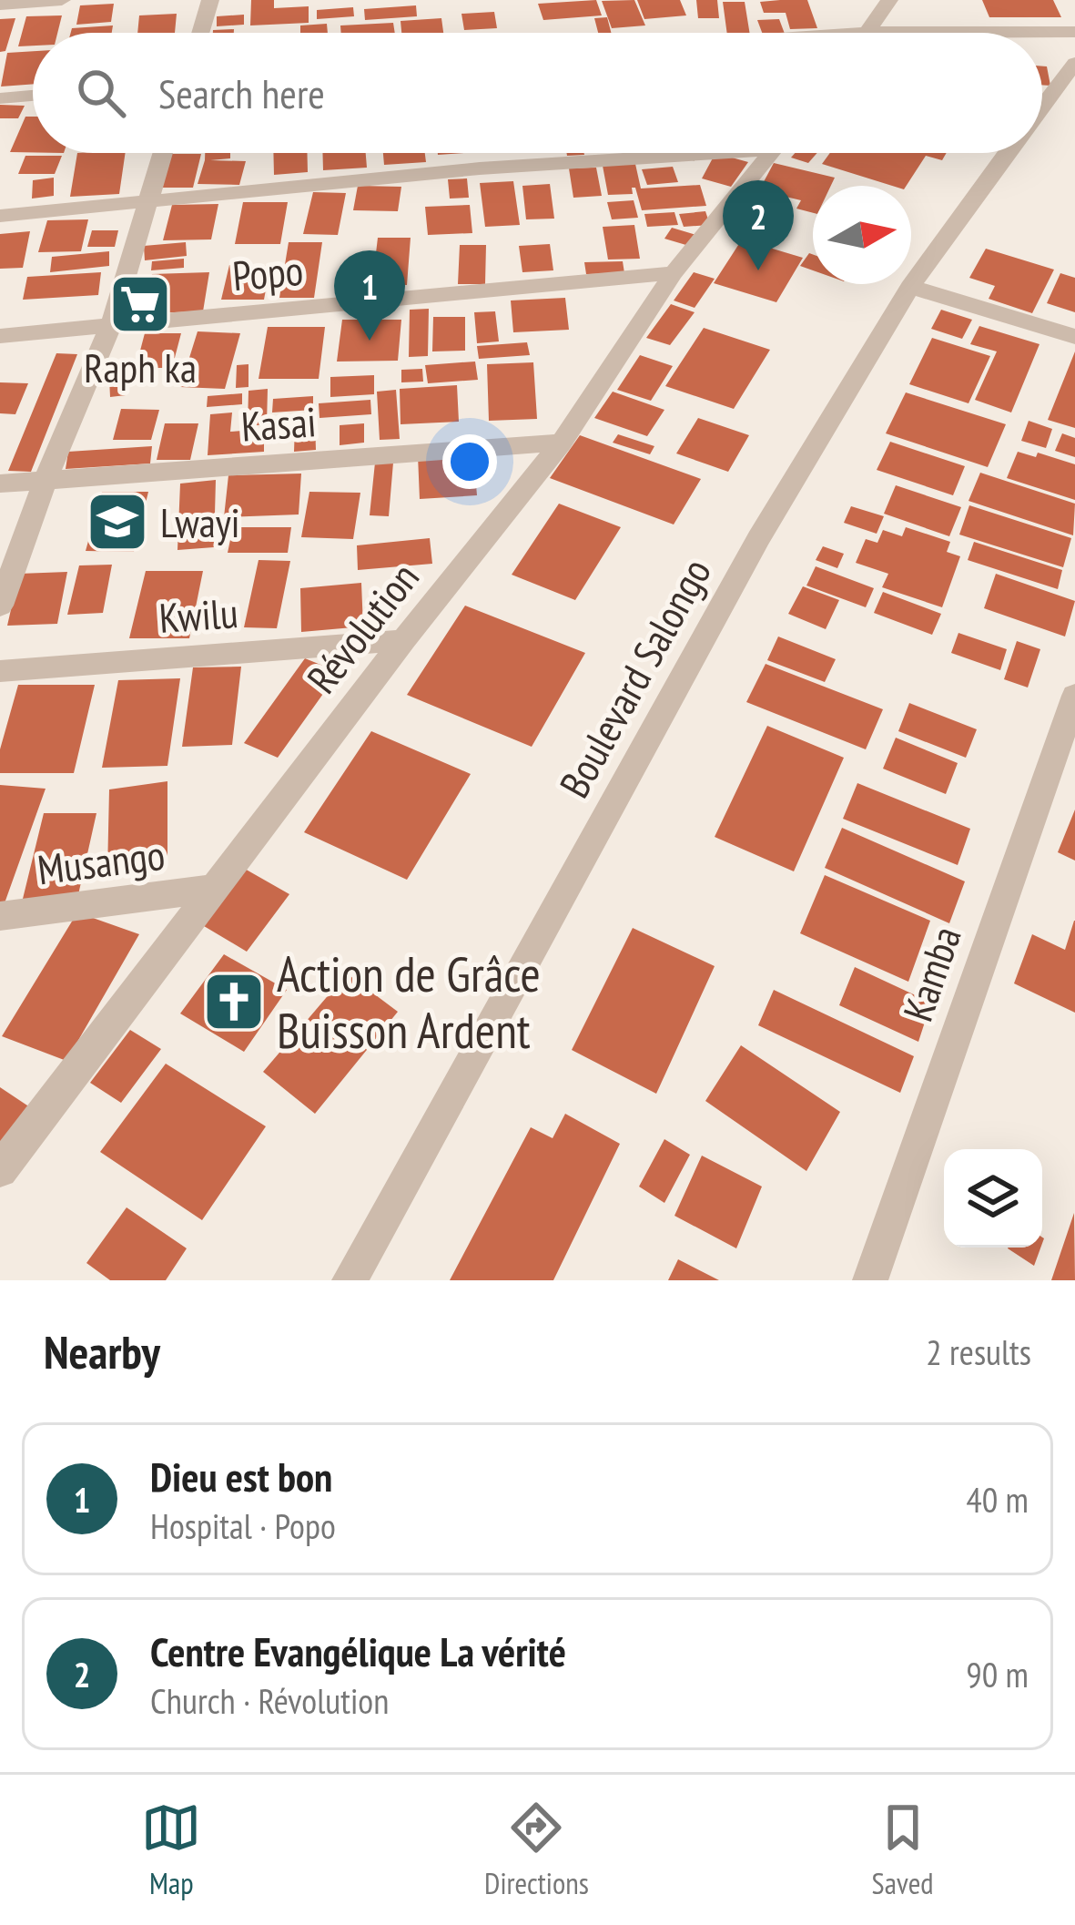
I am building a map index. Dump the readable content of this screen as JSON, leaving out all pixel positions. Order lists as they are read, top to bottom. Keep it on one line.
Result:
{"streets":{"street":["Popo","Kasai","Kwilu","Révolution","Boulevard Salongo","Musango","Kamba"]},"crossings":[["Popo","Révolution"],["Kasai","Révolution"],["Kwilu","Révolution"],["Révolution","Musango"]],"places":{"supermarket":["Raph ka"],"school or university":["Lwayi"],"church":["Action de Grâce Buisson Ardent"]},"north":"right","page":{"search":"Search here","pins":["2","1"],"heading":["Nearby","2 results"],"list":[{"mark":"1","name":"Dieu est bon","note":"Hospital · Popo","value":"40 m"},{"mark":"2","name":"Centre Evangélique La vérité","note":"Church · Révolution","value":"90 m"}],"nav":["Map","Directions","Saved"]}}
